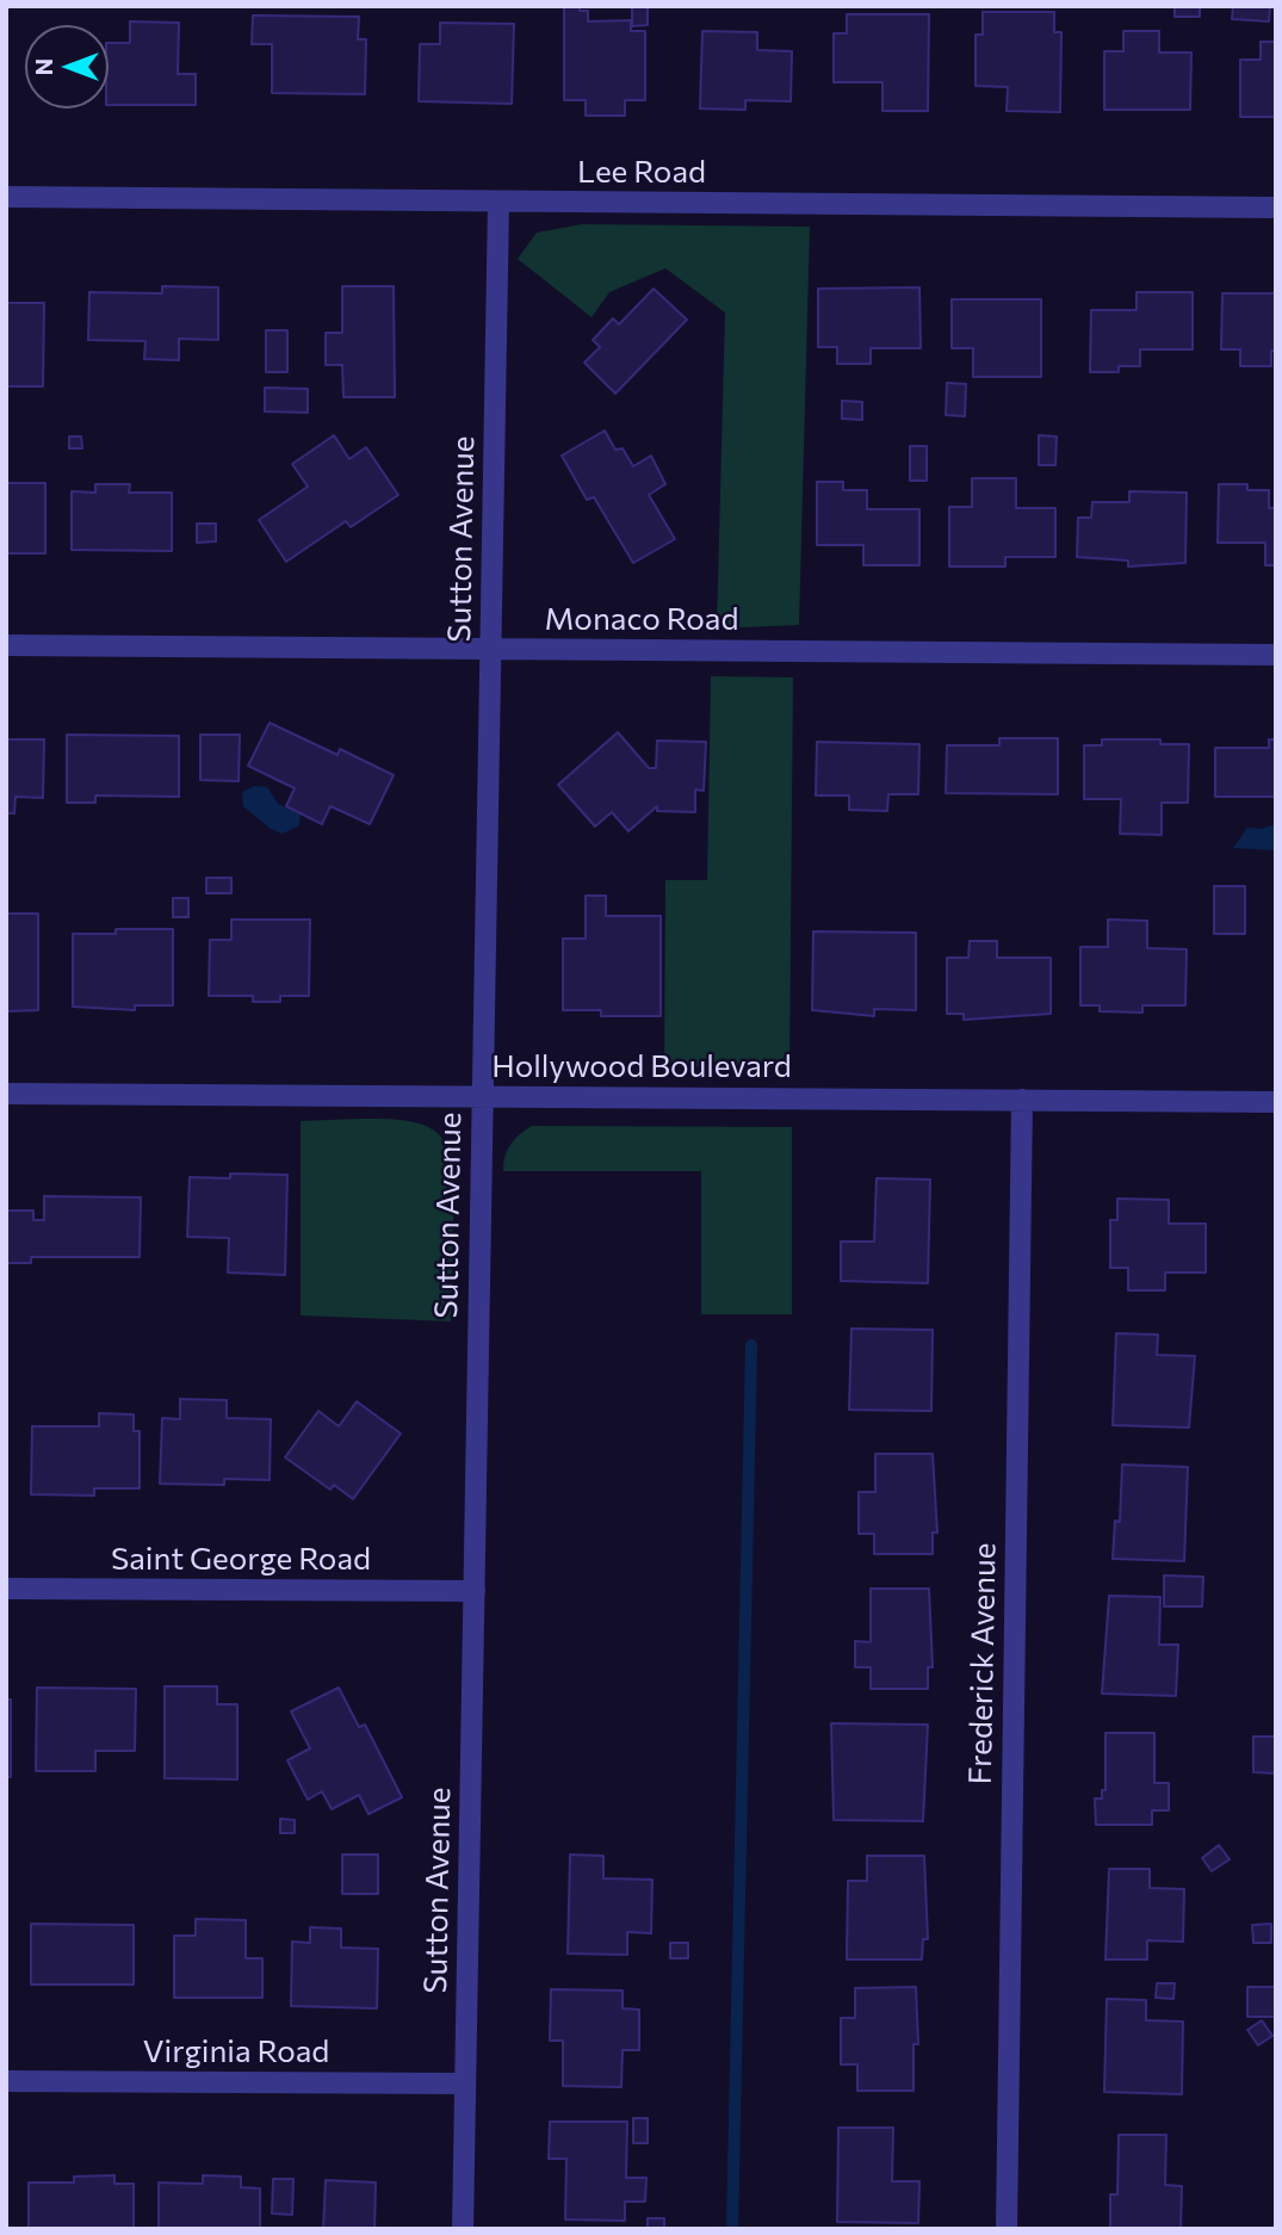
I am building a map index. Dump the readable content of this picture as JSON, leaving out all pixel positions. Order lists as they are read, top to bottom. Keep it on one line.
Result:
{"streets":{"street":["Lee Road","Sutton Avenue","Monaco Road","Hollywood Boulevard","Saint George Road","Frederick Avenue","Virginia Road"]},"crossings":[["Lee Road","Sutton Avenue"],["Sutton Avenue","Monaco Road"],["Sutton Avenue","Hollywood Boulevard"],["Sutton Avenue","Saint George Road"],["Sutton Avenue","Virginia Road"],["Hollywood Boulevard","Frederick Avenue"]],"north":"left"}
